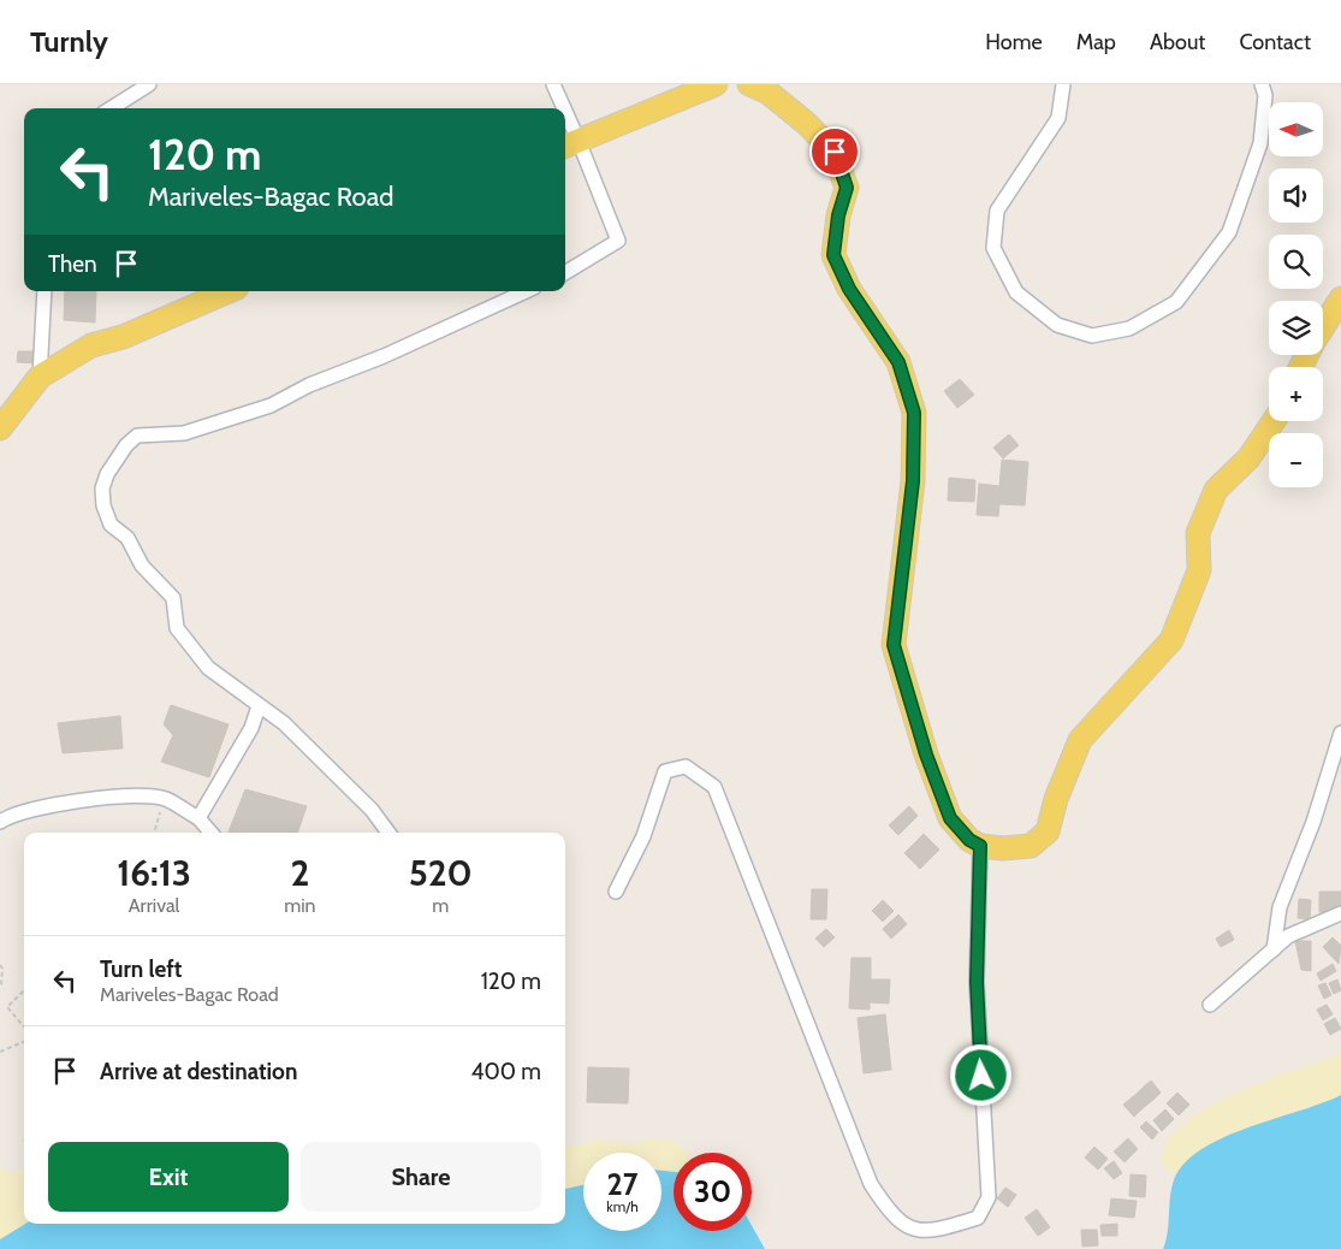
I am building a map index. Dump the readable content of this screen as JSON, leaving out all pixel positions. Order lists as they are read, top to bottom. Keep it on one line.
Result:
{"north":"left","page":{"header":"Turnly","nav":["Home","Map","About","Contact"],"map_buttons":["+","−"],"turn":["120 m","Mariveles-Bagac Road"],"then":"Then","eta":["16:13","Arrival","2","min","520","m"],"list":[{"name":"Turn left","note":"Mariveles-Bagac Road","value":"120 m"},{"name":"Arrive at destination","value":"400 m"}],"buttons":["Exit","Share"],"speed":"27 km/h","limit":"30"}}
